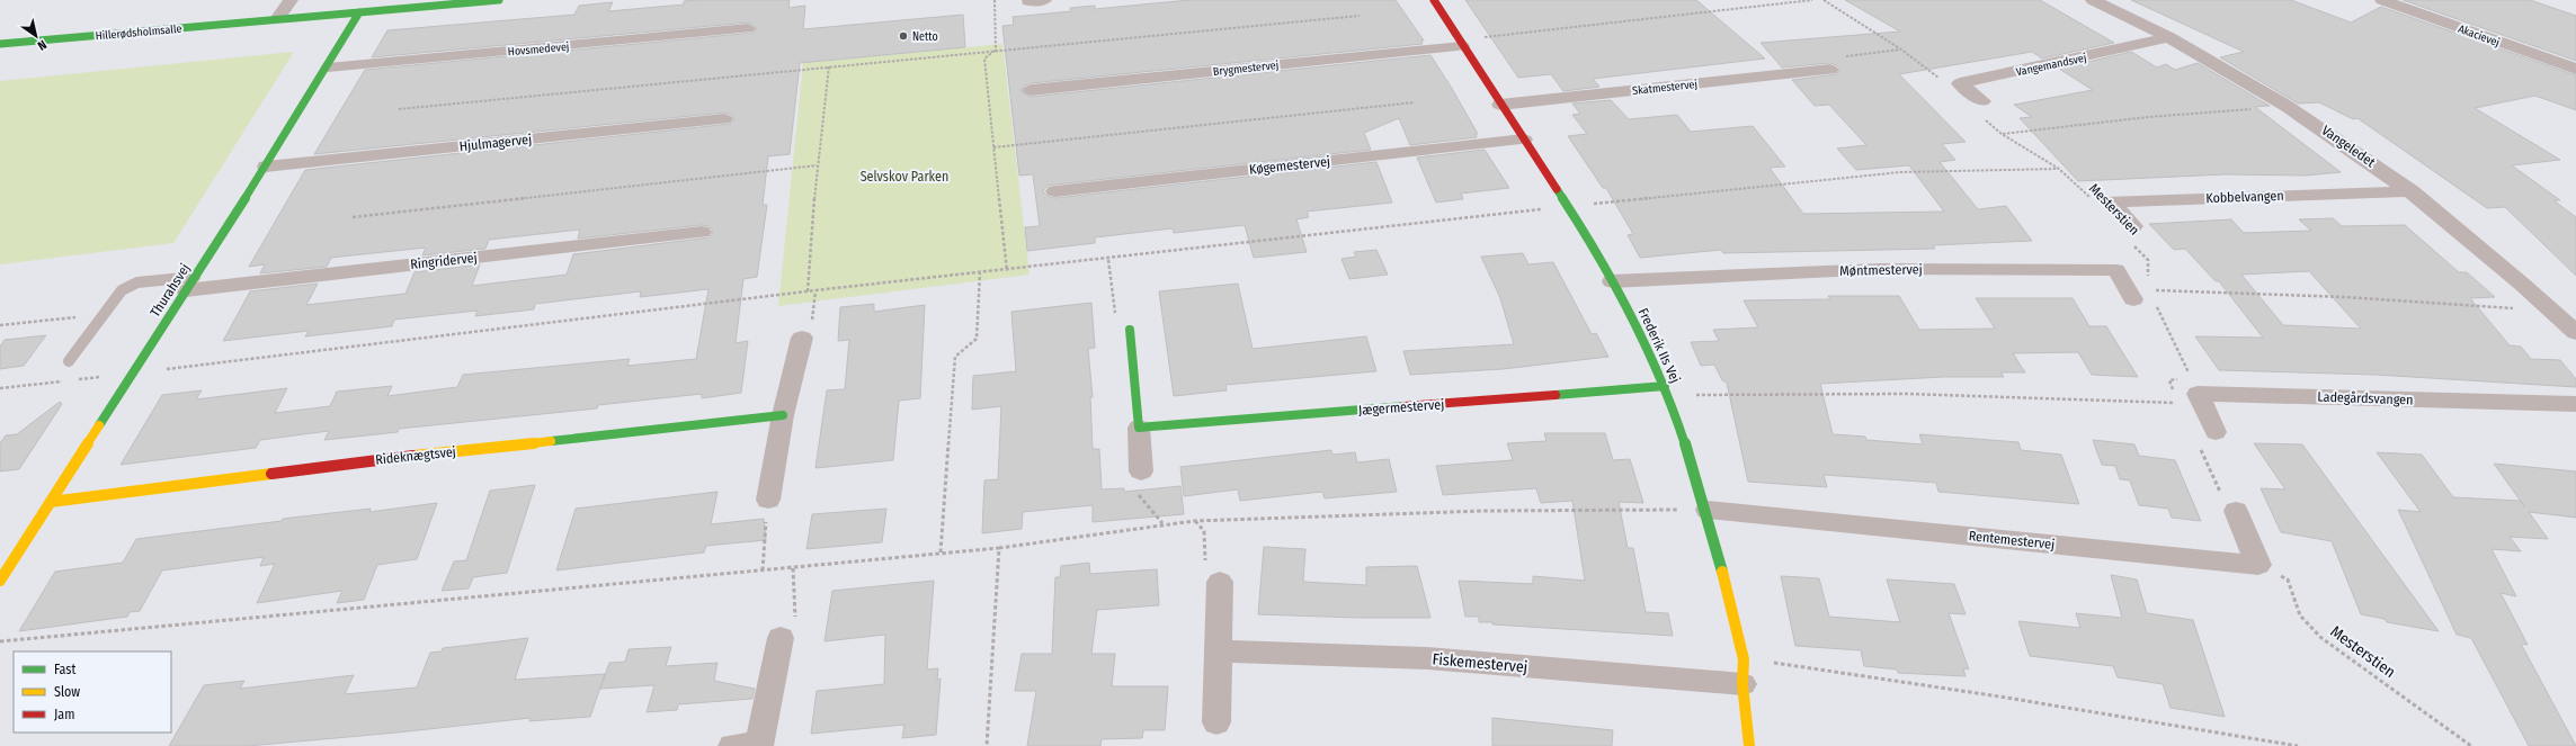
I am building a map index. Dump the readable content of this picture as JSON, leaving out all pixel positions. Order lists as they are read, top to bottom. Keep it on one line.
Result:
{"streets":{"street":["Hillerødsholmsalle","Akacievej","Hovsmedevej","Vangemandsvej","Brygmestervej","Skatmestervej","Hjulmagervej","Vangeledet","Køgemestervej","Kobbelvangen","Ringridervej","Møntmestervej","Thurahsvej","Frederik IIs Vej","Ladegårdsvangen","Jægermestervej","Rideknægtsvej","Rentemestervej","Fiskemestervej"],"path":["Mesterstien"]},"crossings":[["Hillerødsholmsalle","Thurahsvej"],["Hovsmedevej","Thurahsvej"],["Vangemandsvej","Vangeledet"],["Vangemandsvej","Mesterstien"],["Brygmestervej","Frederik IIs Vej"],["Skatmestervej","Frederik IIs Vej"],["Hjulmagervej","Thurahsvej"],["Vangeledet","Kobbelvangen"],["Køgemestervej","Frederik IIs Vej"],["Kobbelvangen","Mesterstien"],["Mesterstien","Rentemestervej"],["Ringridervej","Thurahsvej"],["Møntmestervej","Frederik IIs Vej"],["Thurahsvej","Rideknægtsvej"],["Frederik IIs Vej","Jægermestervej"],["Frederik IIs Vej","Rentemestervej"],["Frederik IIs Vej","Fiskemestervej"]],"parks":["Selvskov Parken"],"places":["Netto"],"legend":["Fast","Slow","Jam"],"north":"bottom right"}
